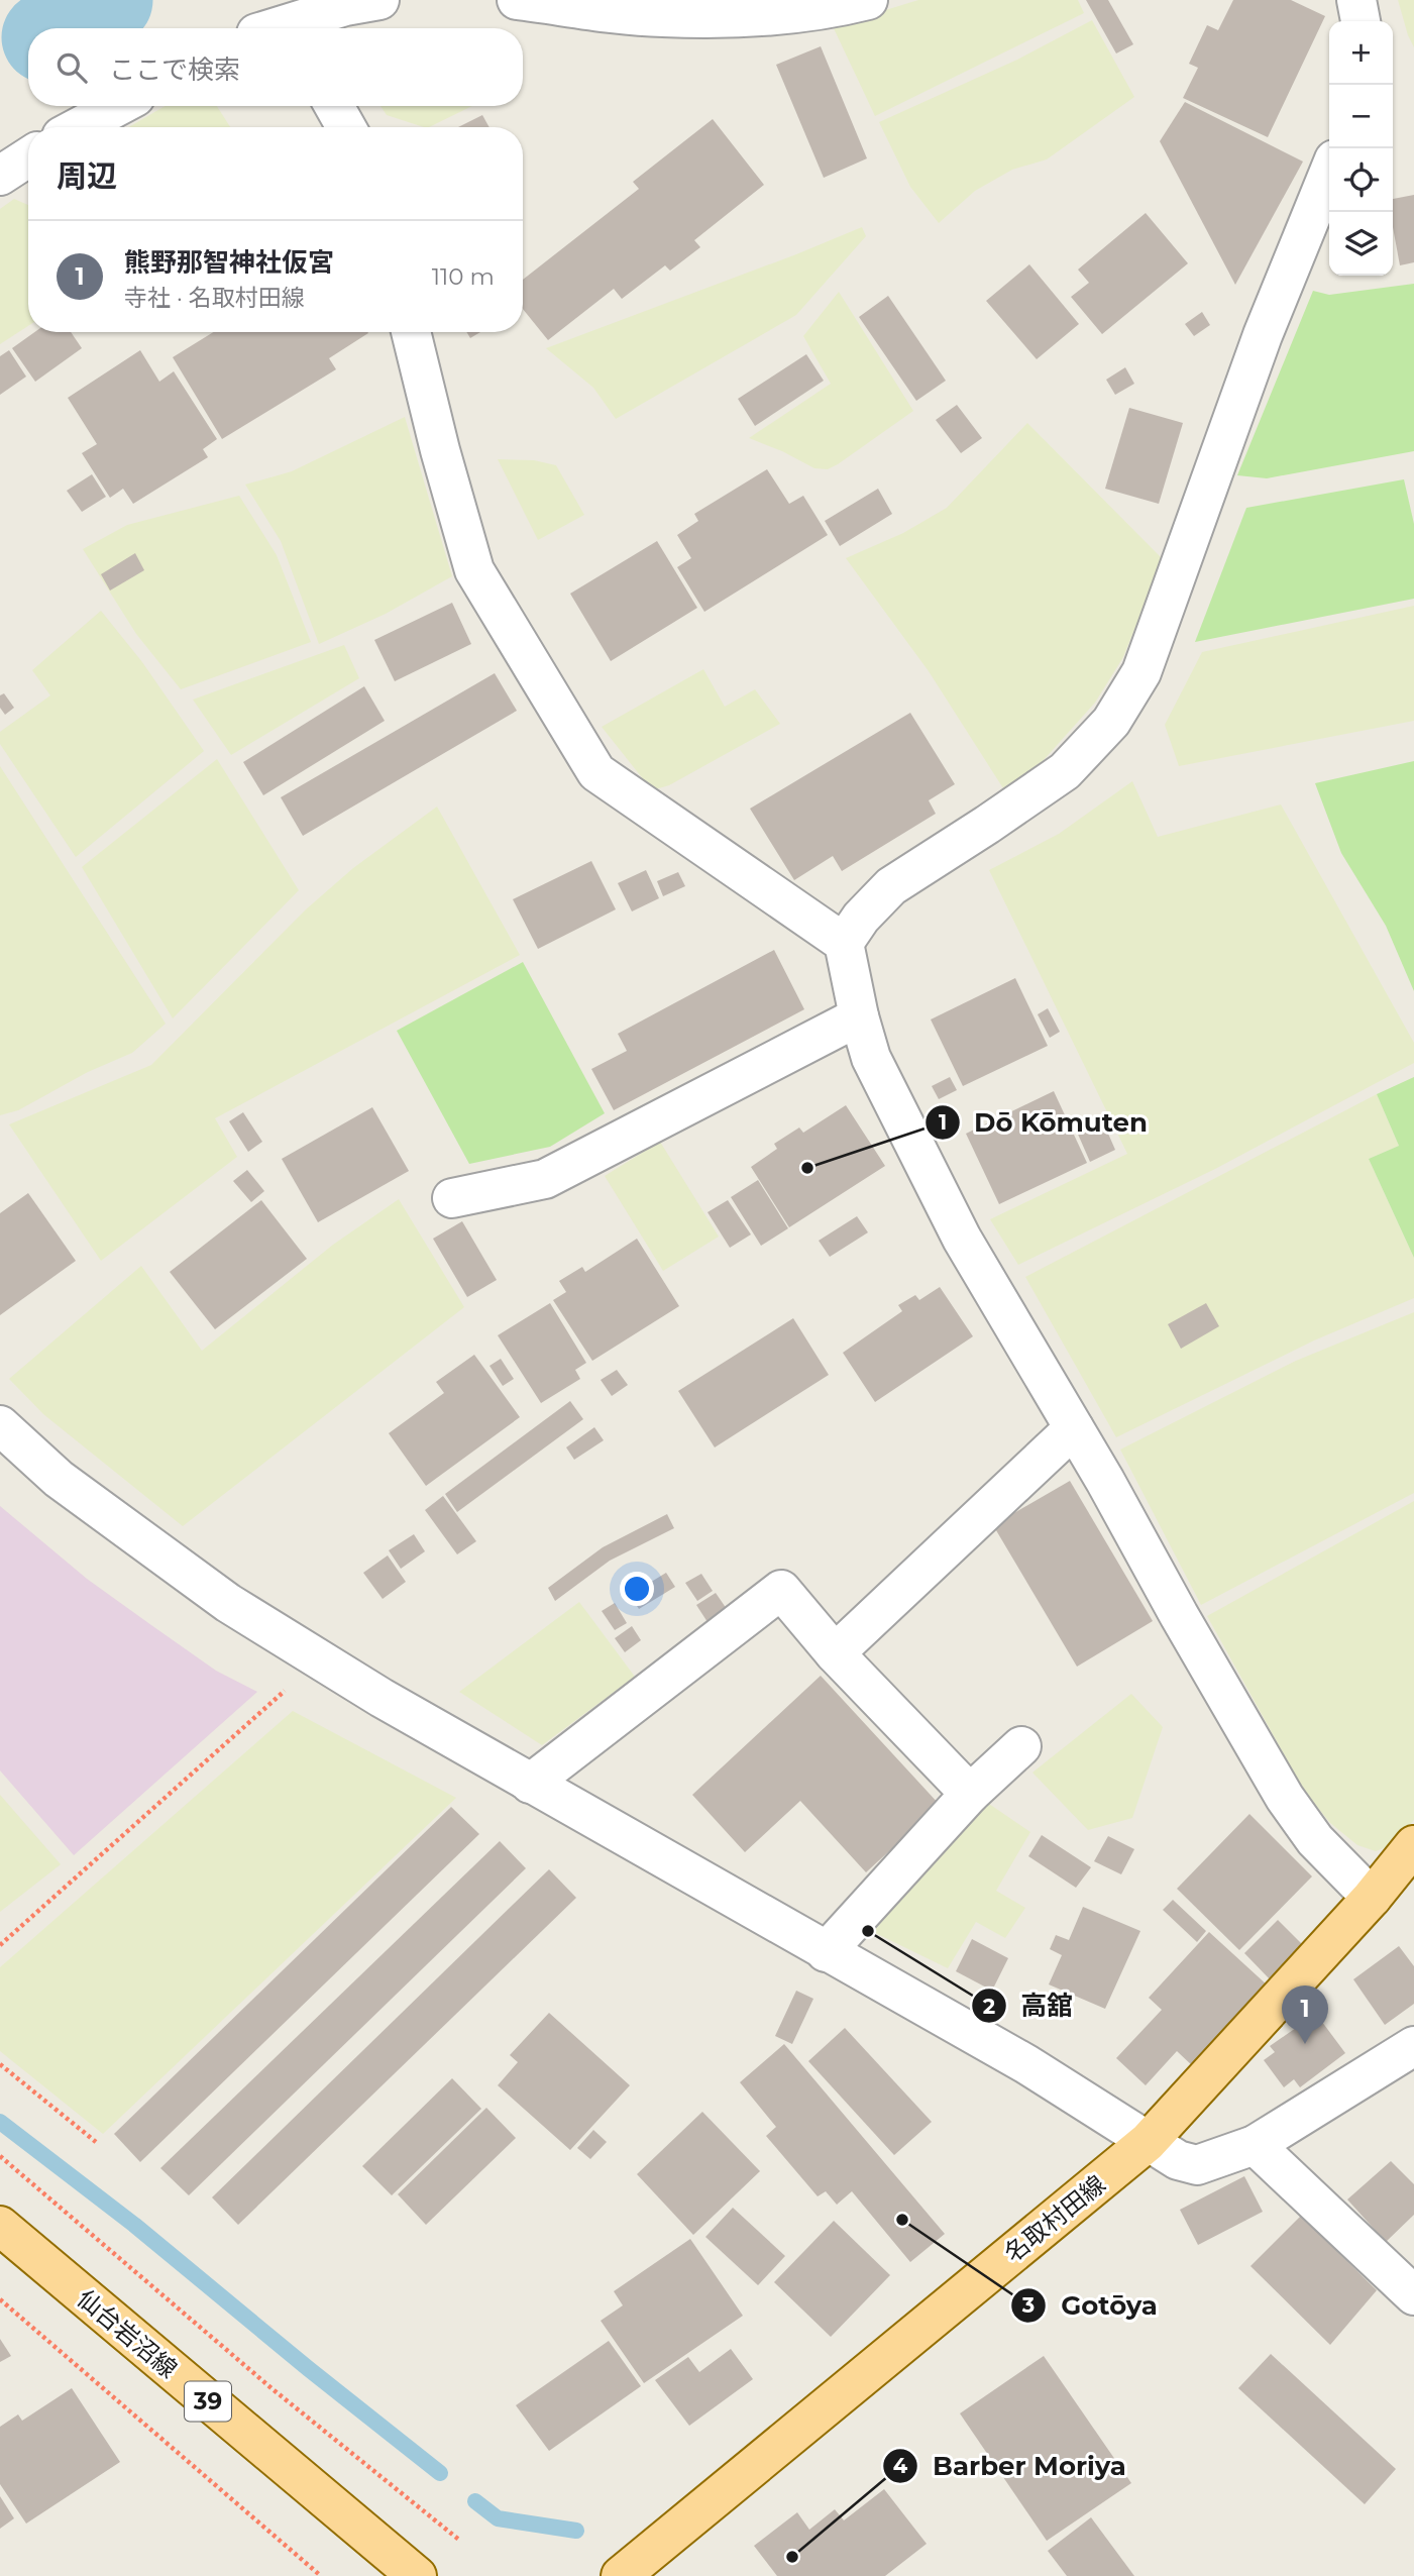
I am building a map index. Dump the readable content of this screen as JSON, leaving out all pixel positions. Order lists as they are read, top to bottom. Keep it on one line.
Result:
{"streets":{"main road":["名取村田線","仙台岩沼線","39"]},"places":["Dō Kōmuten","高舘","Gotōya","Barber Moriya"],"page":{"map_buttons":["+","−"],"search":"ここで検索","heading":"周辺","list":[{"mark":"1","name":"熊野那智神社仮宮","note":"寺社 · 名取村田線","value":"110 m"}],"pins":"1"}}
